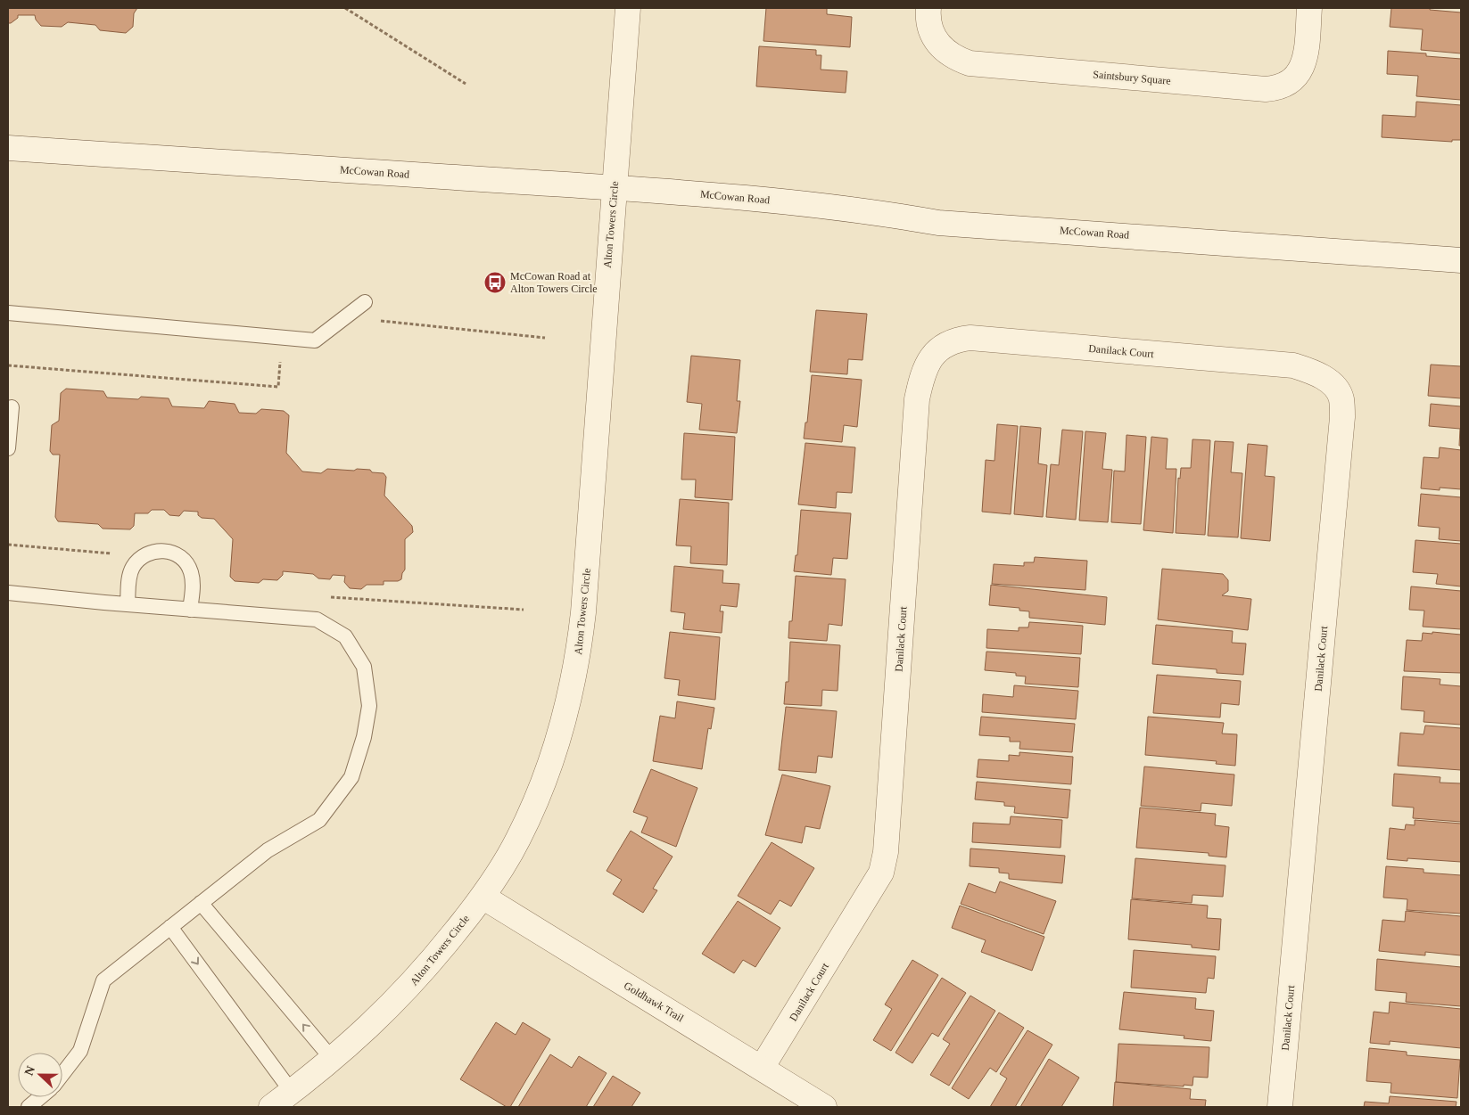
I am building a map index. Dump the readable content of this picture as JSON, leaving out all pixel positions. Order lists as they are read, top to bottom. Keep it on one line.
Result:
{"streets":{"street":["Saintsbury Square","McCowan Road","Alton Towers Circle","Danilack Court","Goldhawk Trail"]},"crossings":[["McCowan Road","Alton Towers Circle"],["Alton Towers Circle","Goldhawk Trail"],["Danilack Court","Goldhawk Trail"]],"places":{"bus stop":["McCowan Road at Alton Towers Circle"]},"north":"left"}
